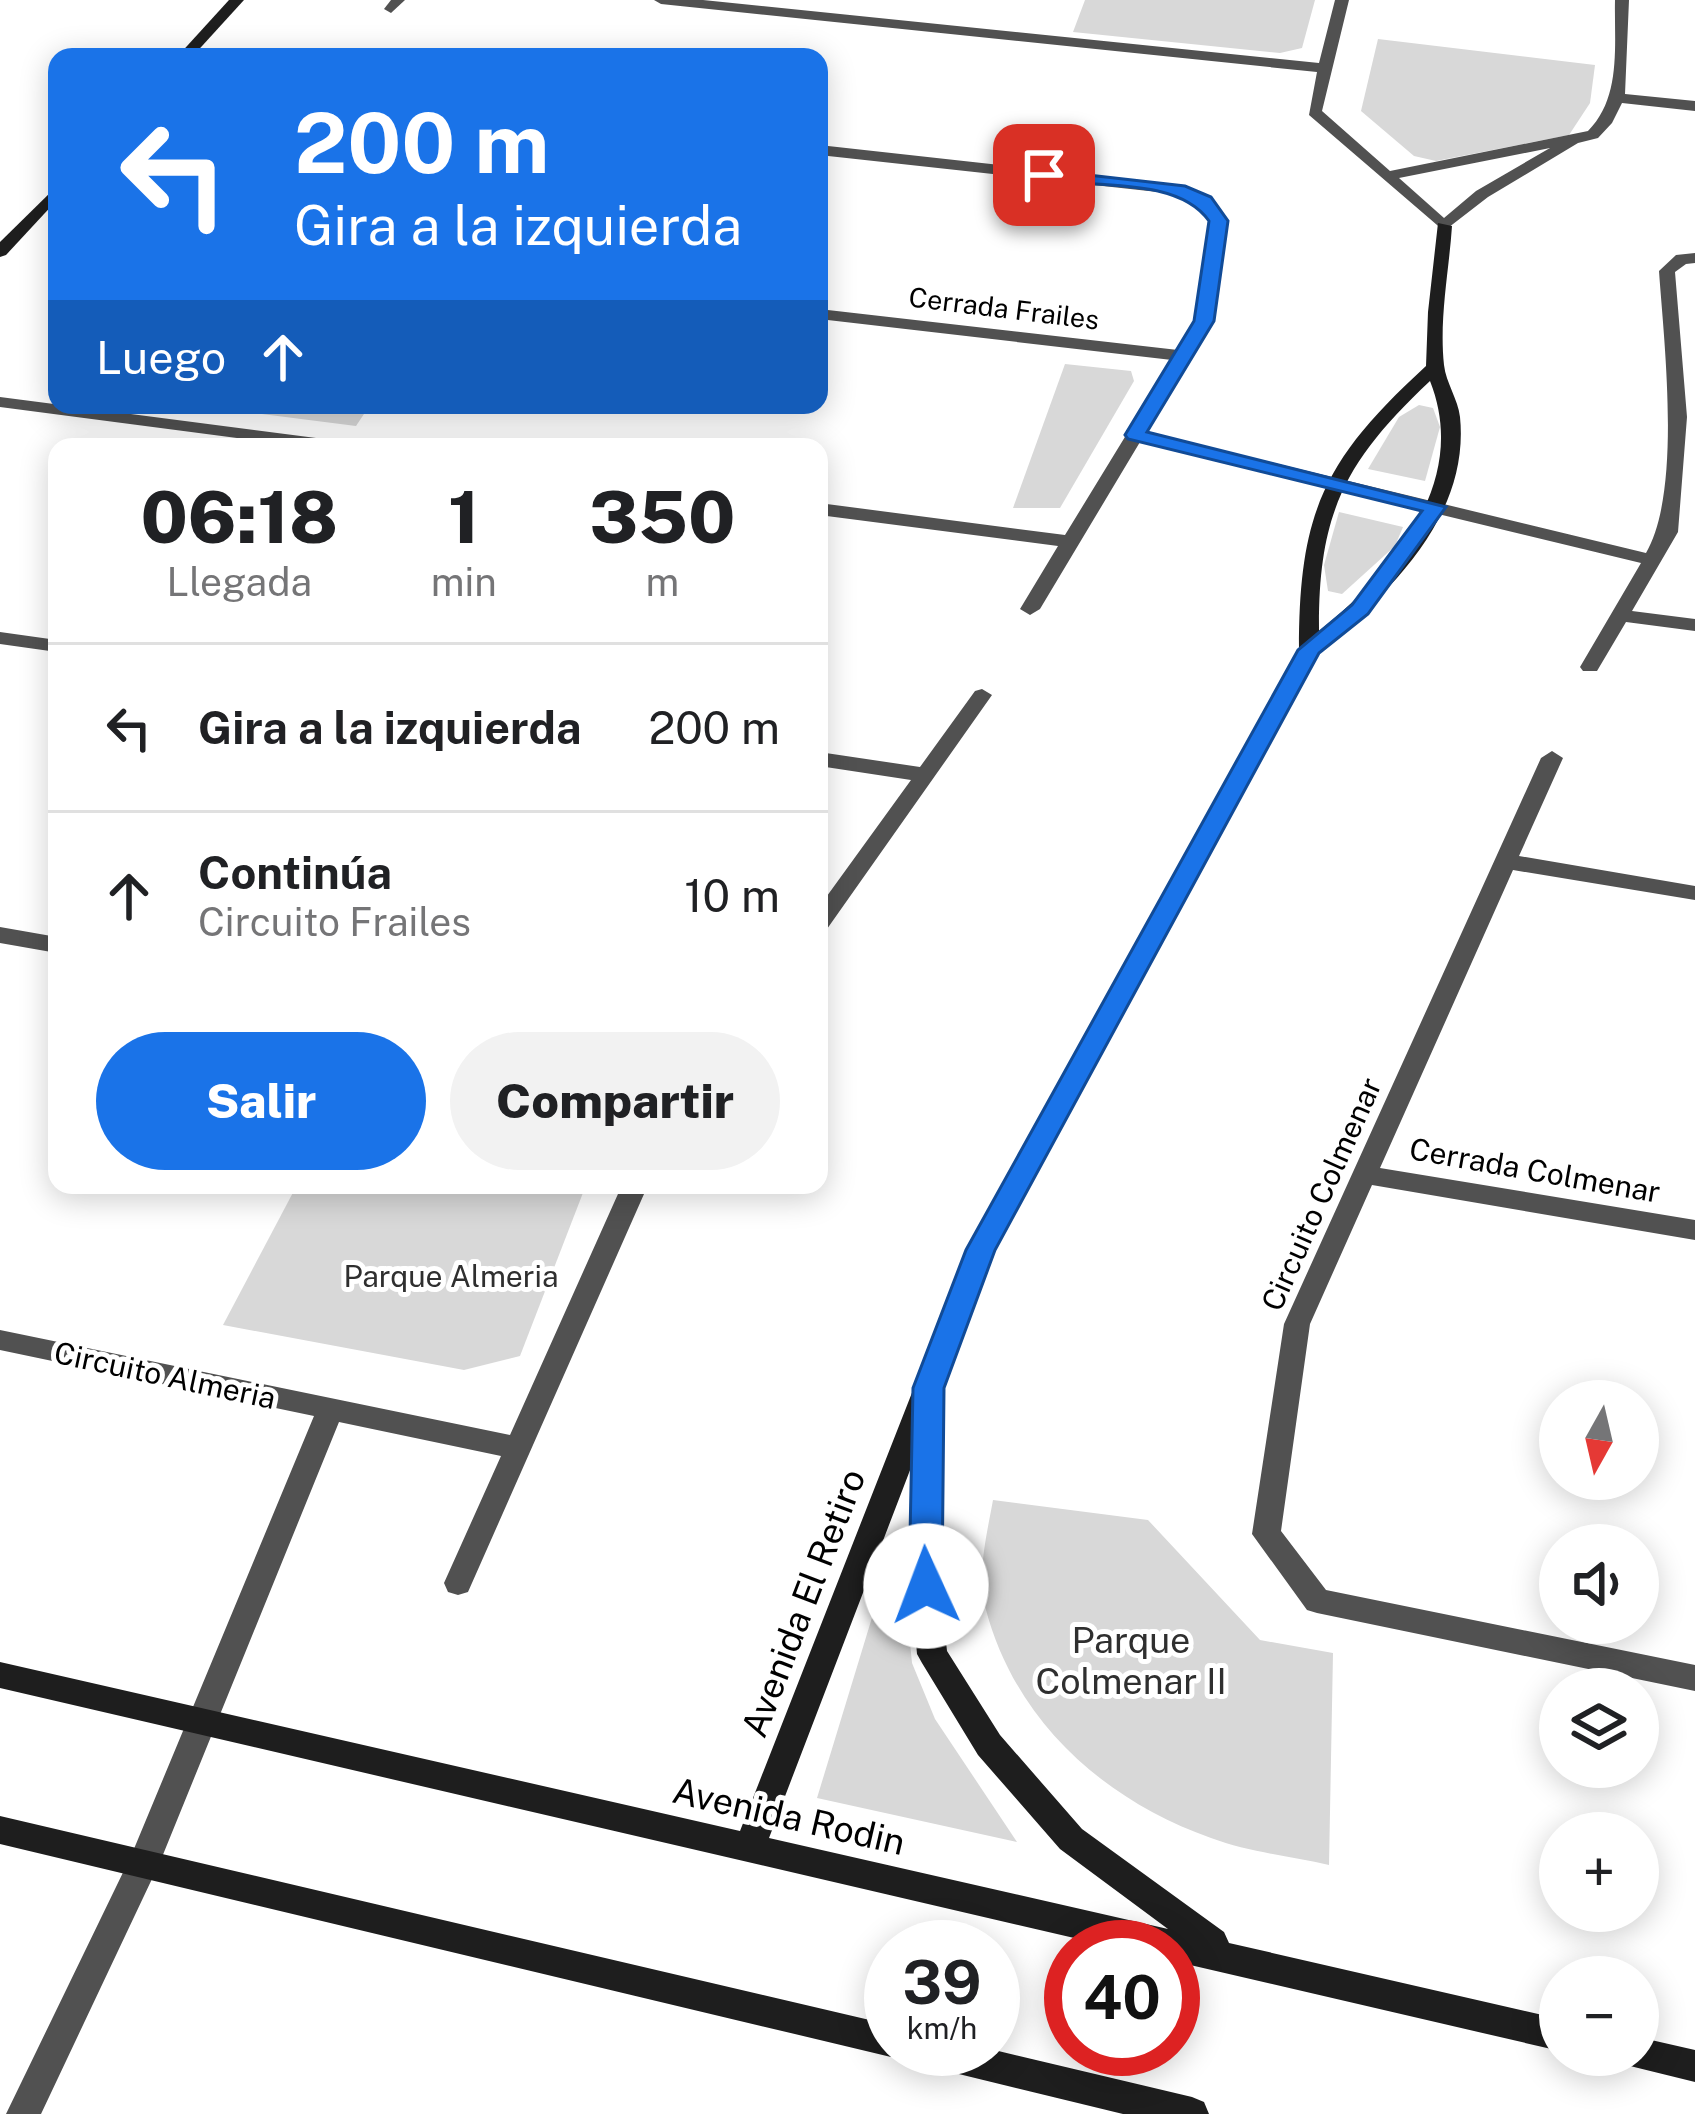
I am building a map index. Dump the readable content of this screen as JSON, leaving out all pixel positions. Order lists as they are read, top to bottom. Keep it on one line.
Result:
{"streets":{"street":["Cerrada Frailes","Cerrada Colmenar","Circuito Colmenar","Circuito Almeria","Avenida El Retiro","Avenida Rodin"]},"crossings":[["Cerrada Colmenar","Circuito Colmenar"],["Avenida El Retiro","Avenida Rodin"]],"parks":["Parque Almeria","Parque Colmenar II"],"north":"bottom","page":{"turn":["200 m","Gira a la izquierda"],"then":"Luego","eta":["06:18","Llegada","1","min","350","m"],"list":[{"name":"Gira a la izquierda","value":"200 m"},{"name":"Continúa","note":"Circuito Frailes","value":"10 m"}],"buttons":["Salir","Compartir"],"map_buttons":["+","−"],"speed":"39 km/h","limit":"40"}}
